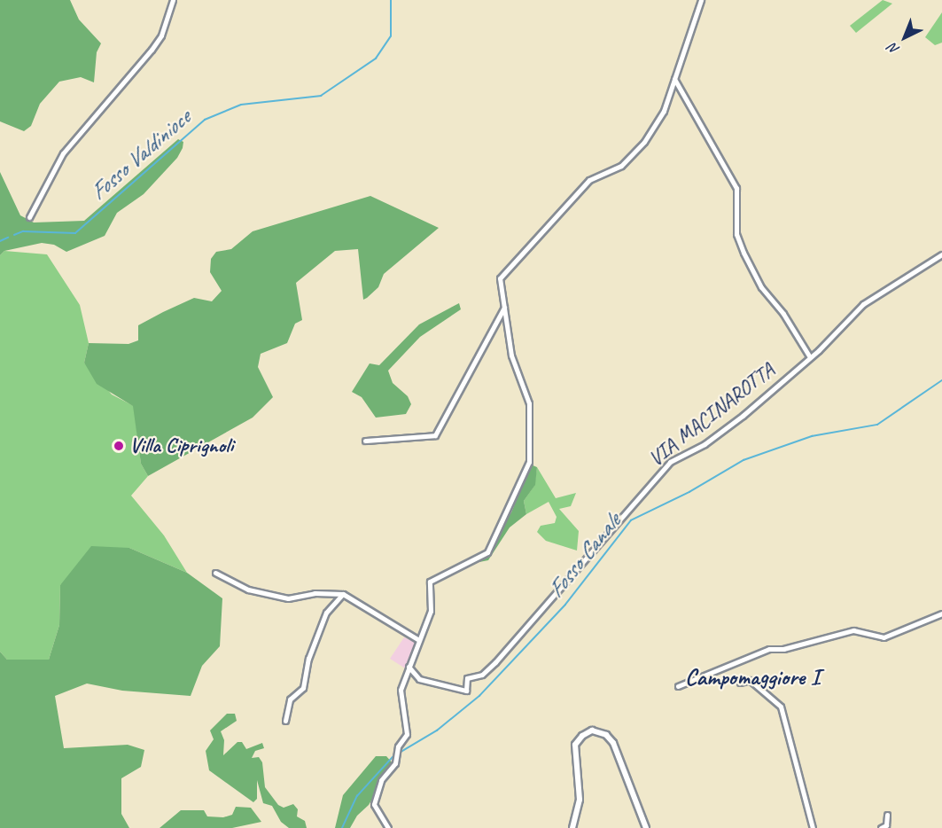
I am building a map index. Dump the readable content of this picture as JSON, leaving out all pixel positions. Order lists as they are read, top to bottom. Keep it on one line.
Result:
{"streets":{"street":["VIA MACINAROTTA"]},"districts":["Campomaggiore I"],"water":["Fosso Valdinioce","Fosso Canale"],"places":["Villa Ciprignoli"],"north":"bottom left"}
